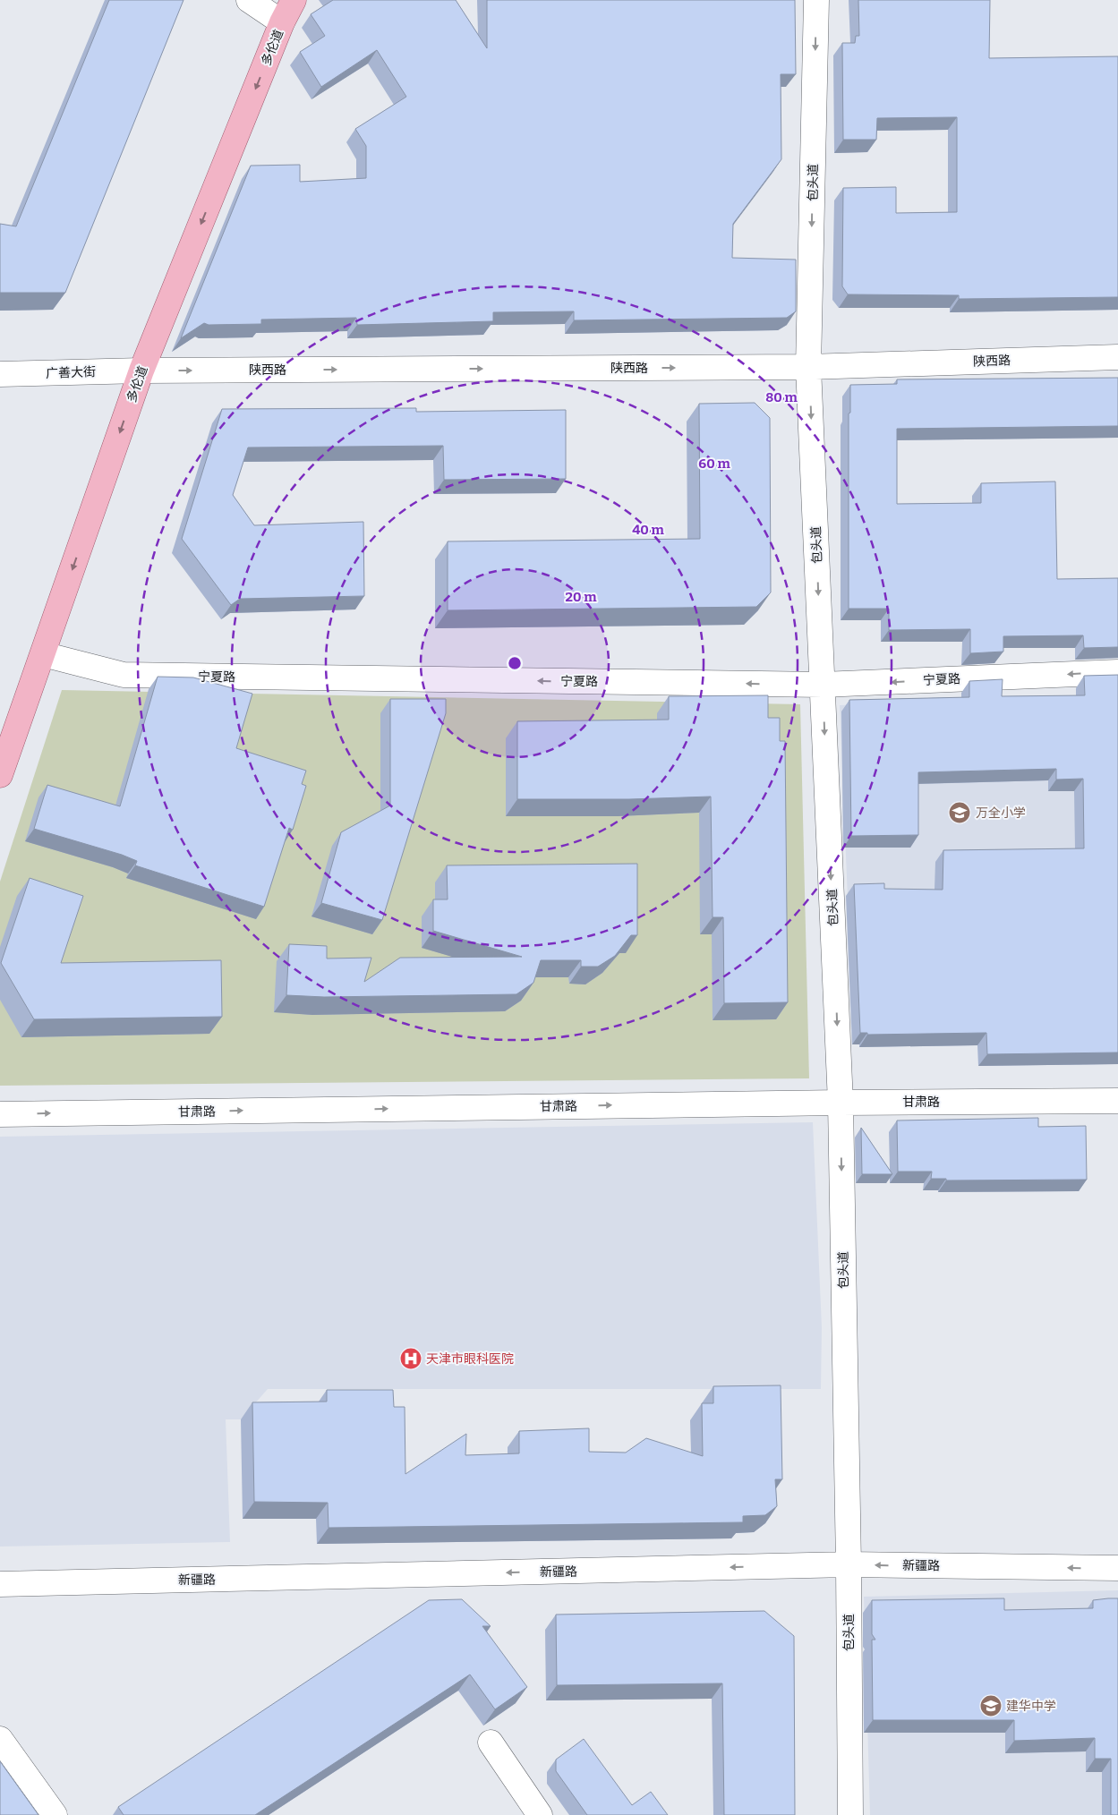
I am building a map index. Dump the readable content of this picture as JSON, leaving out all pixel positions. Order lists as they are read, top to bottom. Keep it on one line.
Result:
{"streets":{"main road":["多伦道"],"street":["包头道","陕西路","广善大街","宁夏路","甘肃路","新疆路"]},"crossings":[["多伦道","陕西路"],["多伦道","广善大街"],["多伦道","宁夏路"],["包头道","陕西路"],["包头道","宁夏路"],["包头道","甘肃路"],["包头道","新疆路"],["陕西路","广善大街"]],"one_way":["多伦道","包头道","陕西路","宁夏路","甘肃路","新疆路"],"places":{"school or university":["万全小学","建华中学"],"hospital":["天津市眼科医院"]},"rings":["80 m","60 m","40 m","20 m"]}
